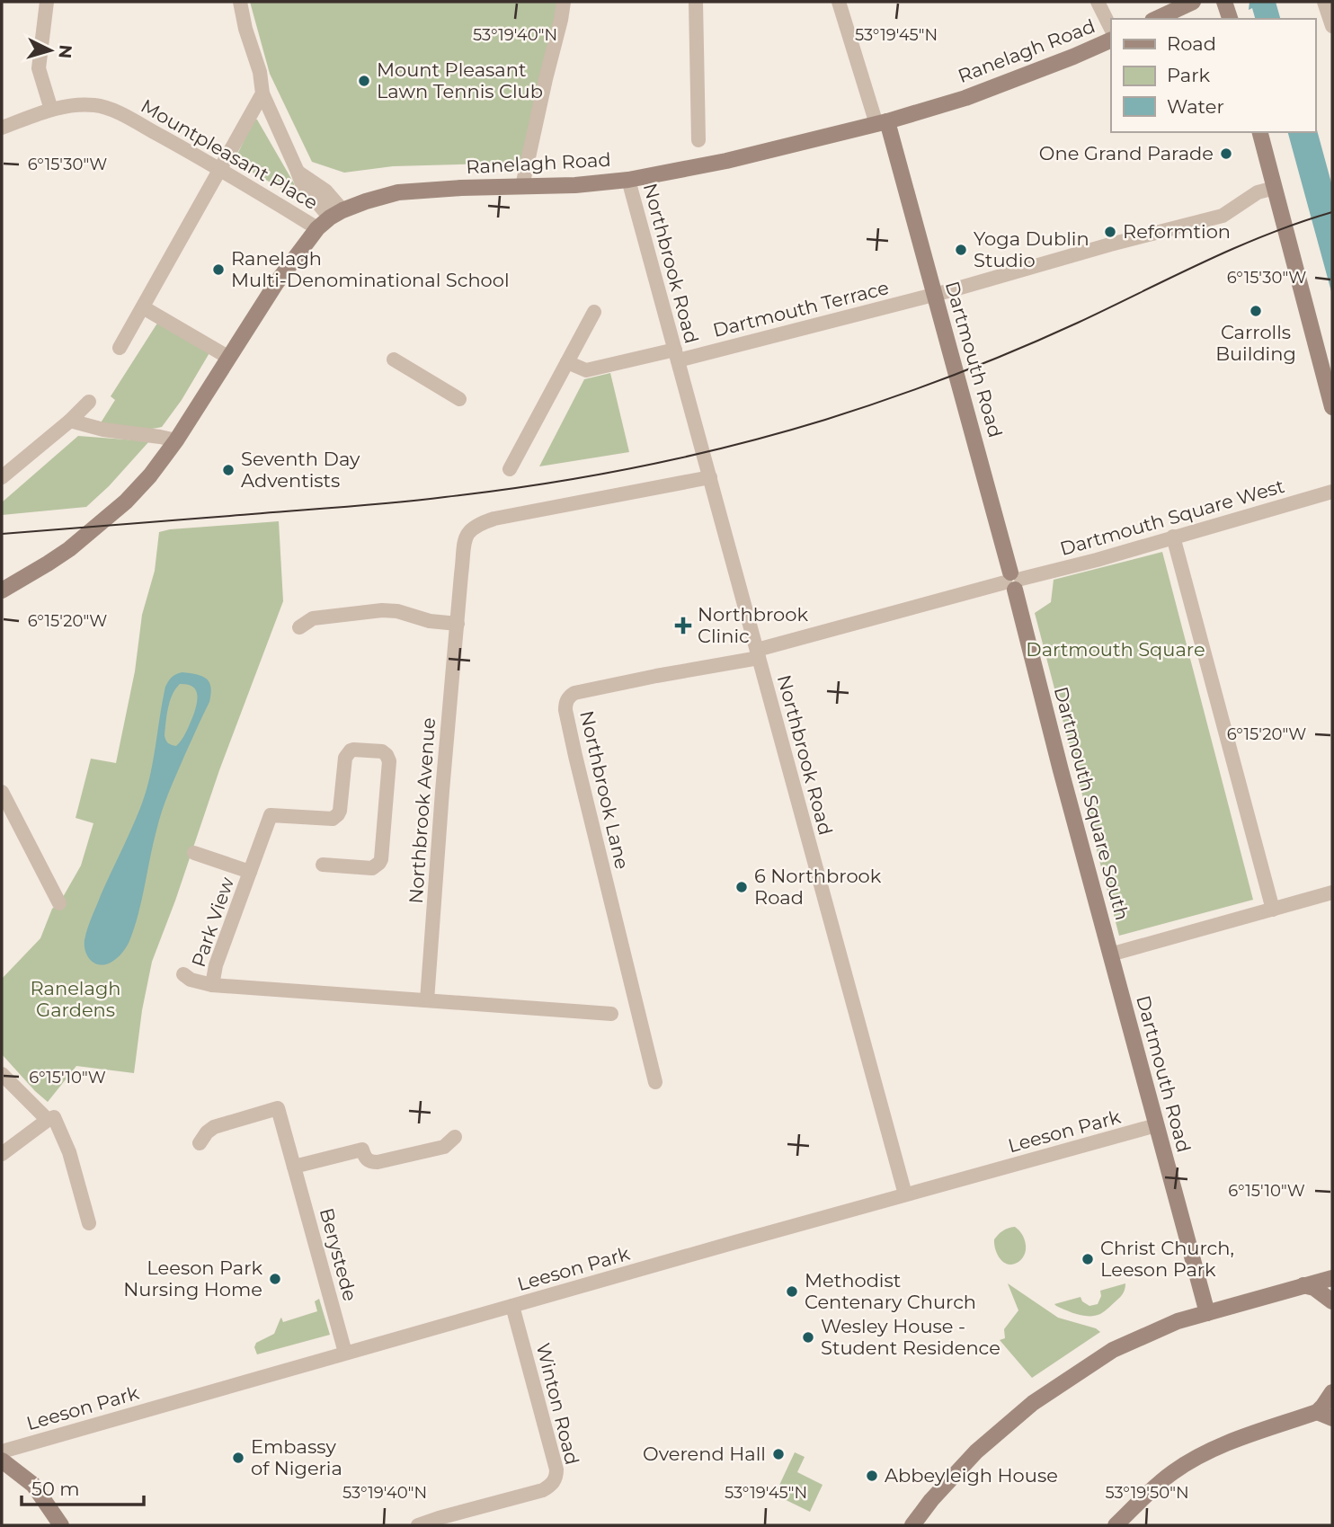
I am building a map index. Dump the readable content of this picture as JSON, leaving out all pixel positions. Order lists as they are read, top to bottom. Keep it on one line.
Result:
{"streets":{"main road":["Ranelagh Road","Dartmouth Road","Dartmouth Square South"],"street":["Mountpleasant Place","Northbrook Road","Dartmouth Terrace","Dartmouth Square West","Northbrook Lane","Northbrook Avenue","Park View","Leeson Park","Berystede","Winton Road"]},"crossings":[["Ranelagh Road","Mountpleasant Place"],["Ranelagh Road","Northbrook Road"],["Ranelagh Road","Dartmouth Road"],["Northbrook Road","Dartmouth Terrace"],["Northbrook Road","Dartmouth Square West"],["Northbrook Road","Northbrook Lane"],["Northbrook Road","Northbrook Avenue"],["Northbrook Road","Leeson Park"],["Dartmouth Terrace","Dartmouth Road"],["Dartmouth Road","Dartmouth Square West"],["Dartmouth Road","Dartmouth Square South"],["Dartmouth Road","Leeson Park"],["Dartmouth Square West","Northbrook Lane"],["Dartmouth Square West","Dartmouth Square South"],["Leeson Park","Berystede"],["Leeson Park","Winton Road"]],"parks":["Dartmouth Square","Ranelagh Gardens"],"places":{"other":["Mount Pleasant Lawn Tennis Club","One Grand Parade","Reformtion","Yoga Dublin Studio","Ranelagh Multi-Denominational School","Carrolls Building","Seventh Day Adventists","6 Northbrook Road","Christ Church, Leeson Park","Leeson Park Nursing Home","Methodist Centenary Church","Wesley House - Student Residence","Overend Hall","Embassy of Nigeria","Abbeyleigh House"],"health":["Northbrook Clinic"]},"legend":["Road","Park","Water"],"scale_bar":"50 m","north":"right","coordinates":["53°19'40\"N","53°19'45\"N","6°15'30\"W","6°15'20\"W","6°15'10\"W","53°19'50\"N"]}
